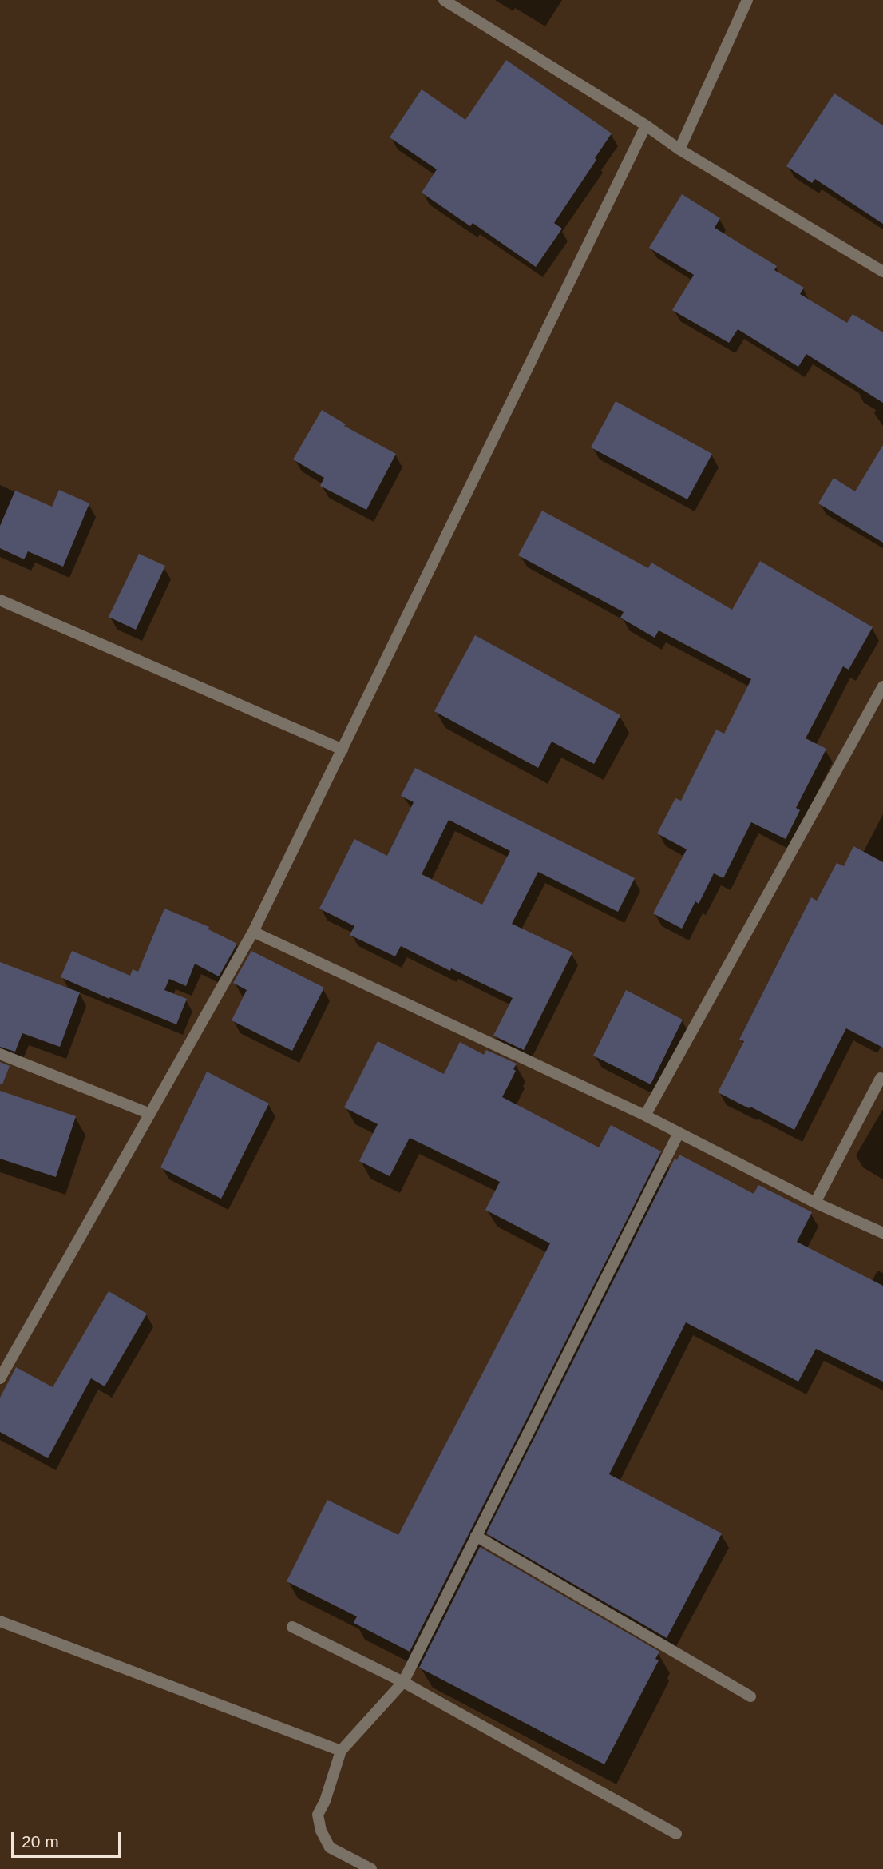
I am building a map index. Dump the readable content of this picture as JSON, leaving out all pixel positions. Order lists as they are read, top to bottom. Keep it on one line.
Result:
{"scale_bar":"20 m"}
